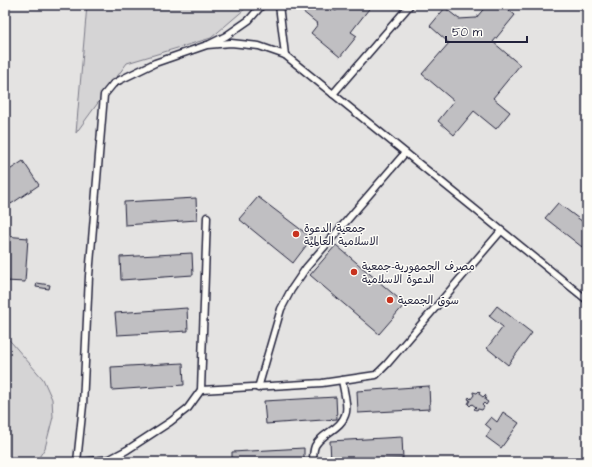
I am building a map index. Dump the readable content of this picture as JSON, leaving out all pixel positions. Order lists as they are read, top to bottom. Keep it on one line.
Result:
{"places":["جمعية الدعوة الاسلامية العالمية","مصرف الجمهورية-جمعية الدعوة الاسلامية","سوق الجمعية"],"scale_bar":"50 m"}
